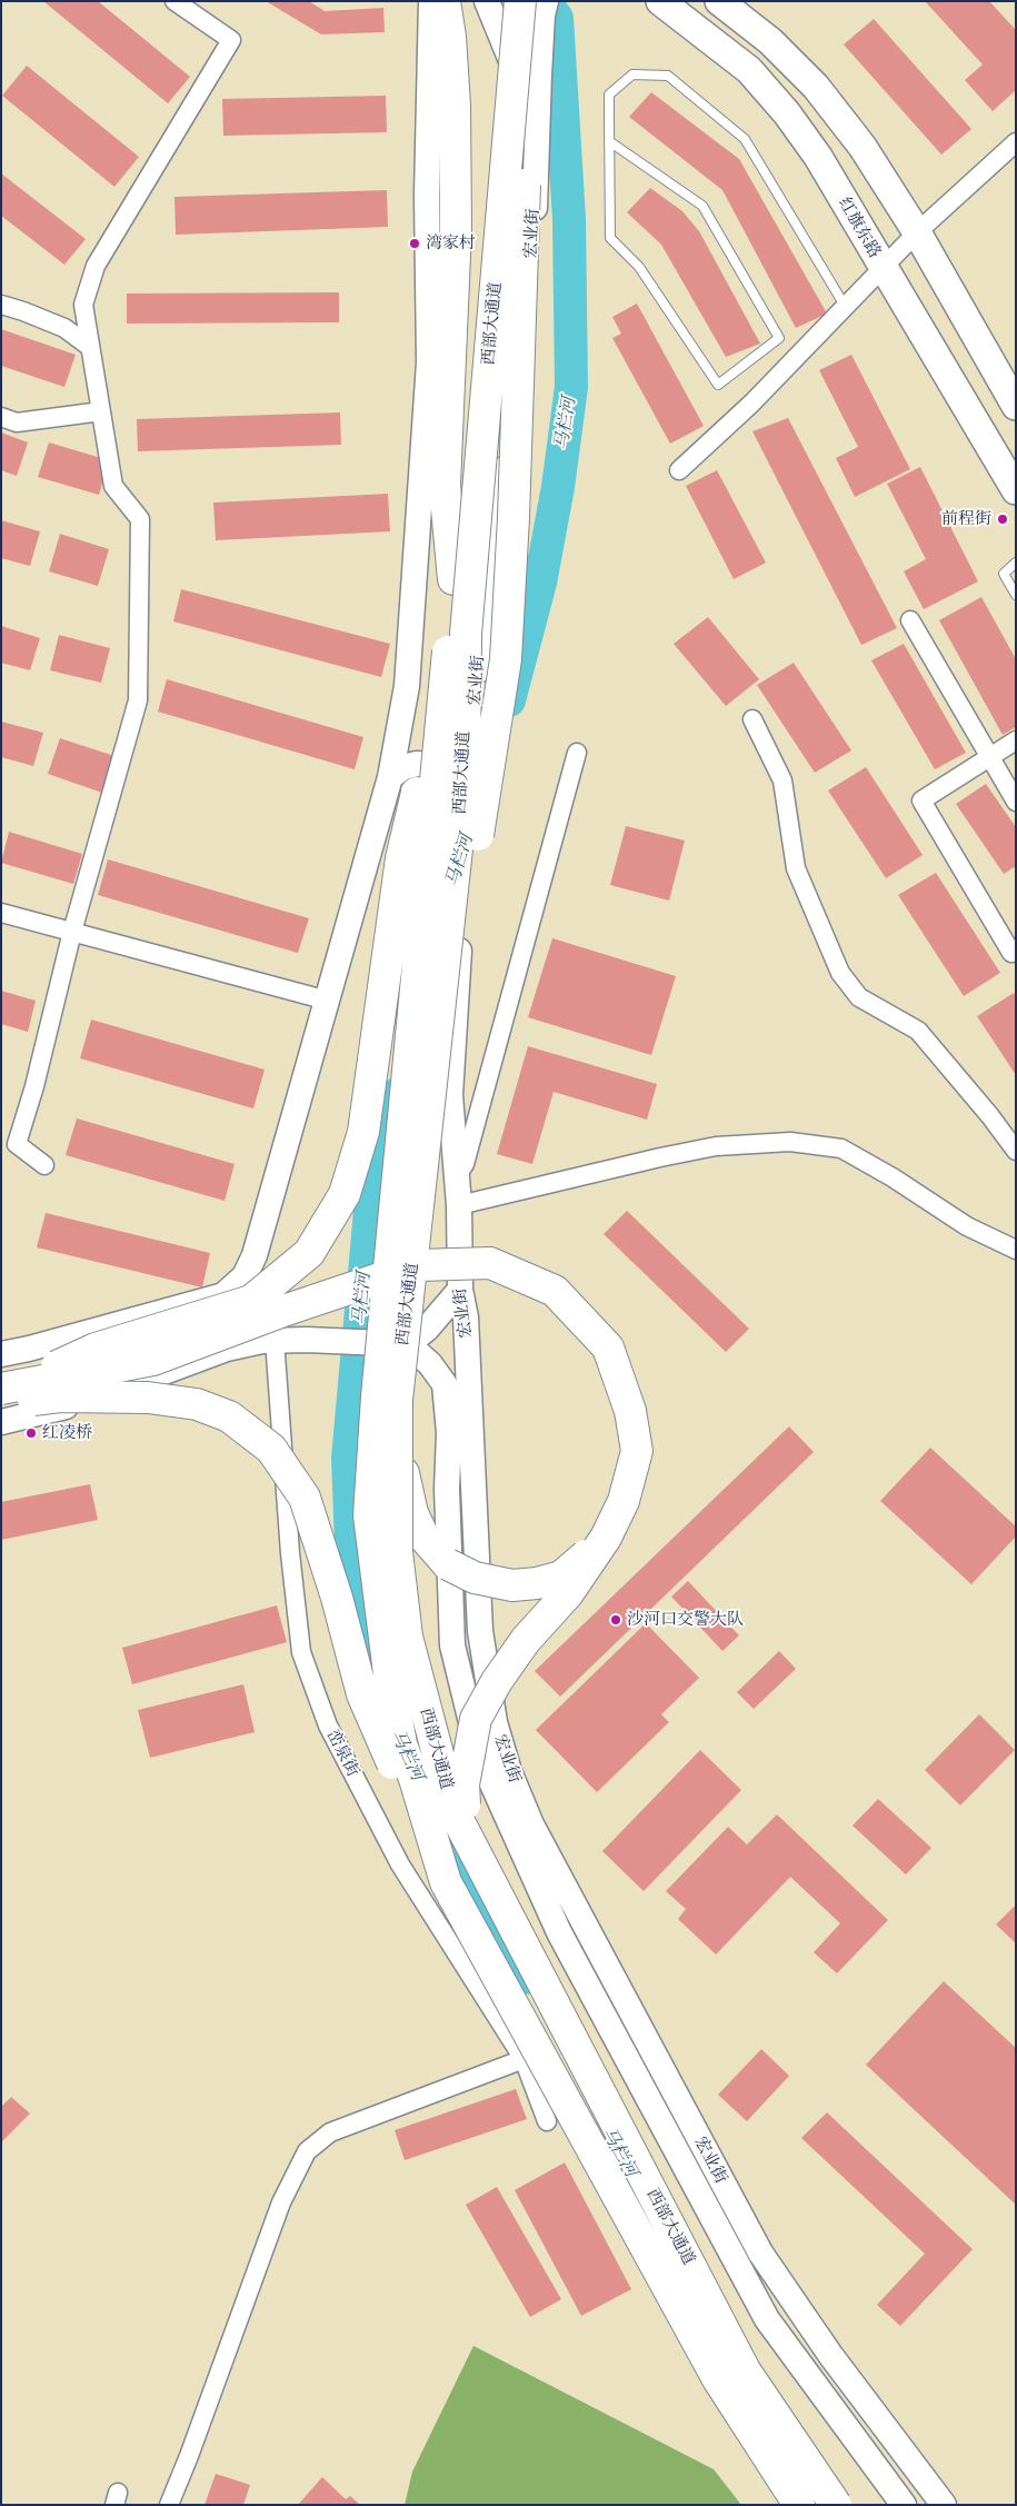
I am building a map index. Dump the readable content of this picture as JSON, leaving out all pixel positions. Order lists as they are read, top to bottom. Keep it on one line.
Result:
{"streets":{"highway":["西部大通道"],"main road":["红旗东路","宏业街"],"street":["峦泉街"]},"crossings":[["宏业街","西部大通道"]],"water":["马栏河"],"places":["湾家村","前程街","红凌桥","沙河口交警大队"]}
